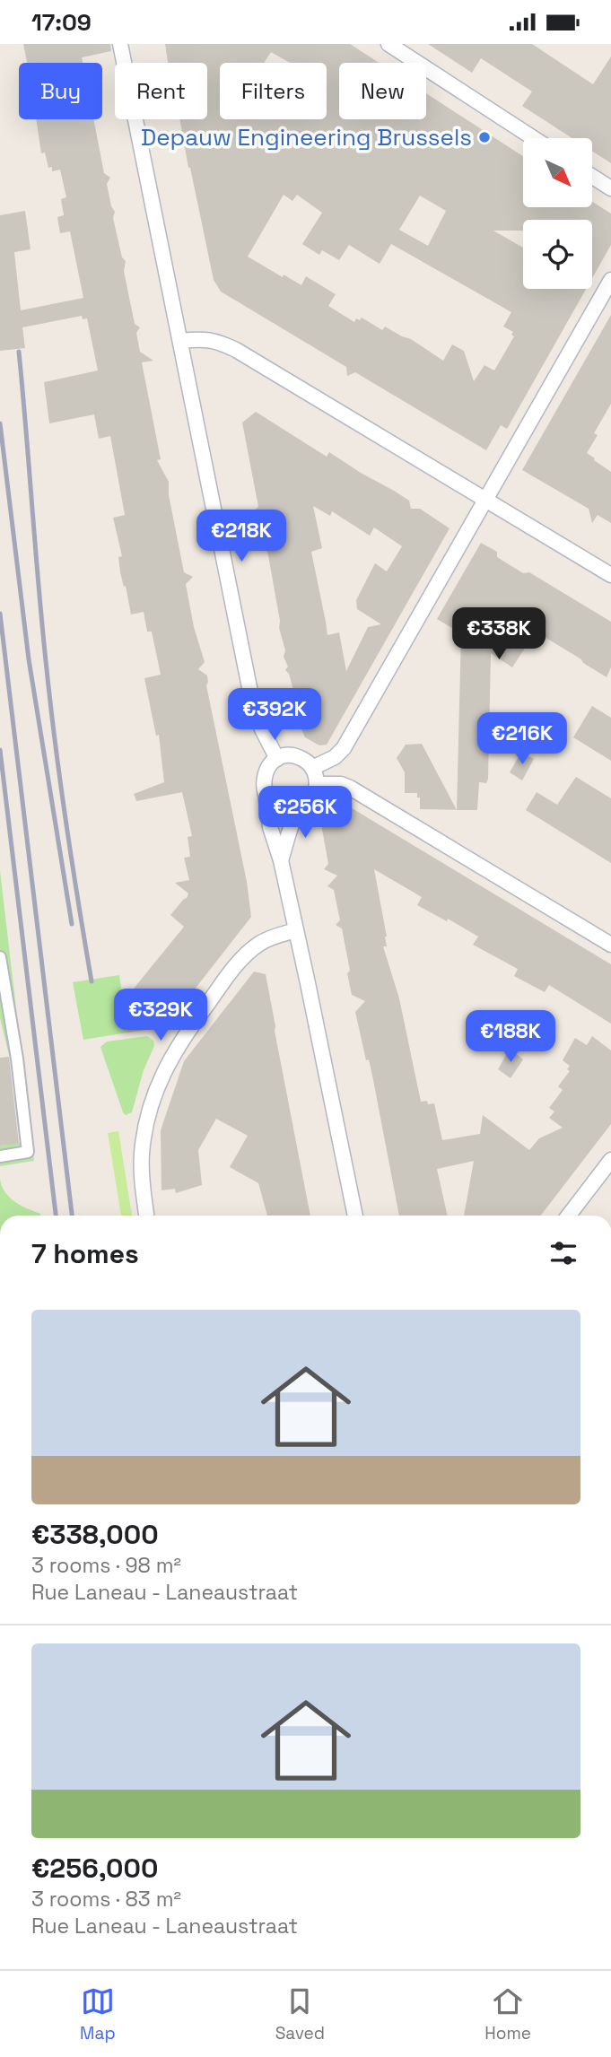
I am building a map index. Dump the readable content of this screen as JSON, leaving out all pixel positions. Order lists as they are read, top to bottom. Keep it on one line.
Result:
{"places":["Depauw Engineering Brussels"],"north":"bottom right","page":{"status":"17:09","chip":["Buy","Rent","Filters","New"],"price":["€218K","€338K","€392K","€216K","€256K","€329K","€188K"],"heading":"7 homes","list":[{"name":"€338,000","note":"3 rooms · 98 m² · Rue Laneau - Laneaustraat"},{"name":"€256,000","note":"3 rooms · 83 m² · Rue Laneau - Laneaustraat"}],"tabs":["Map","Saved","Home"]}}
